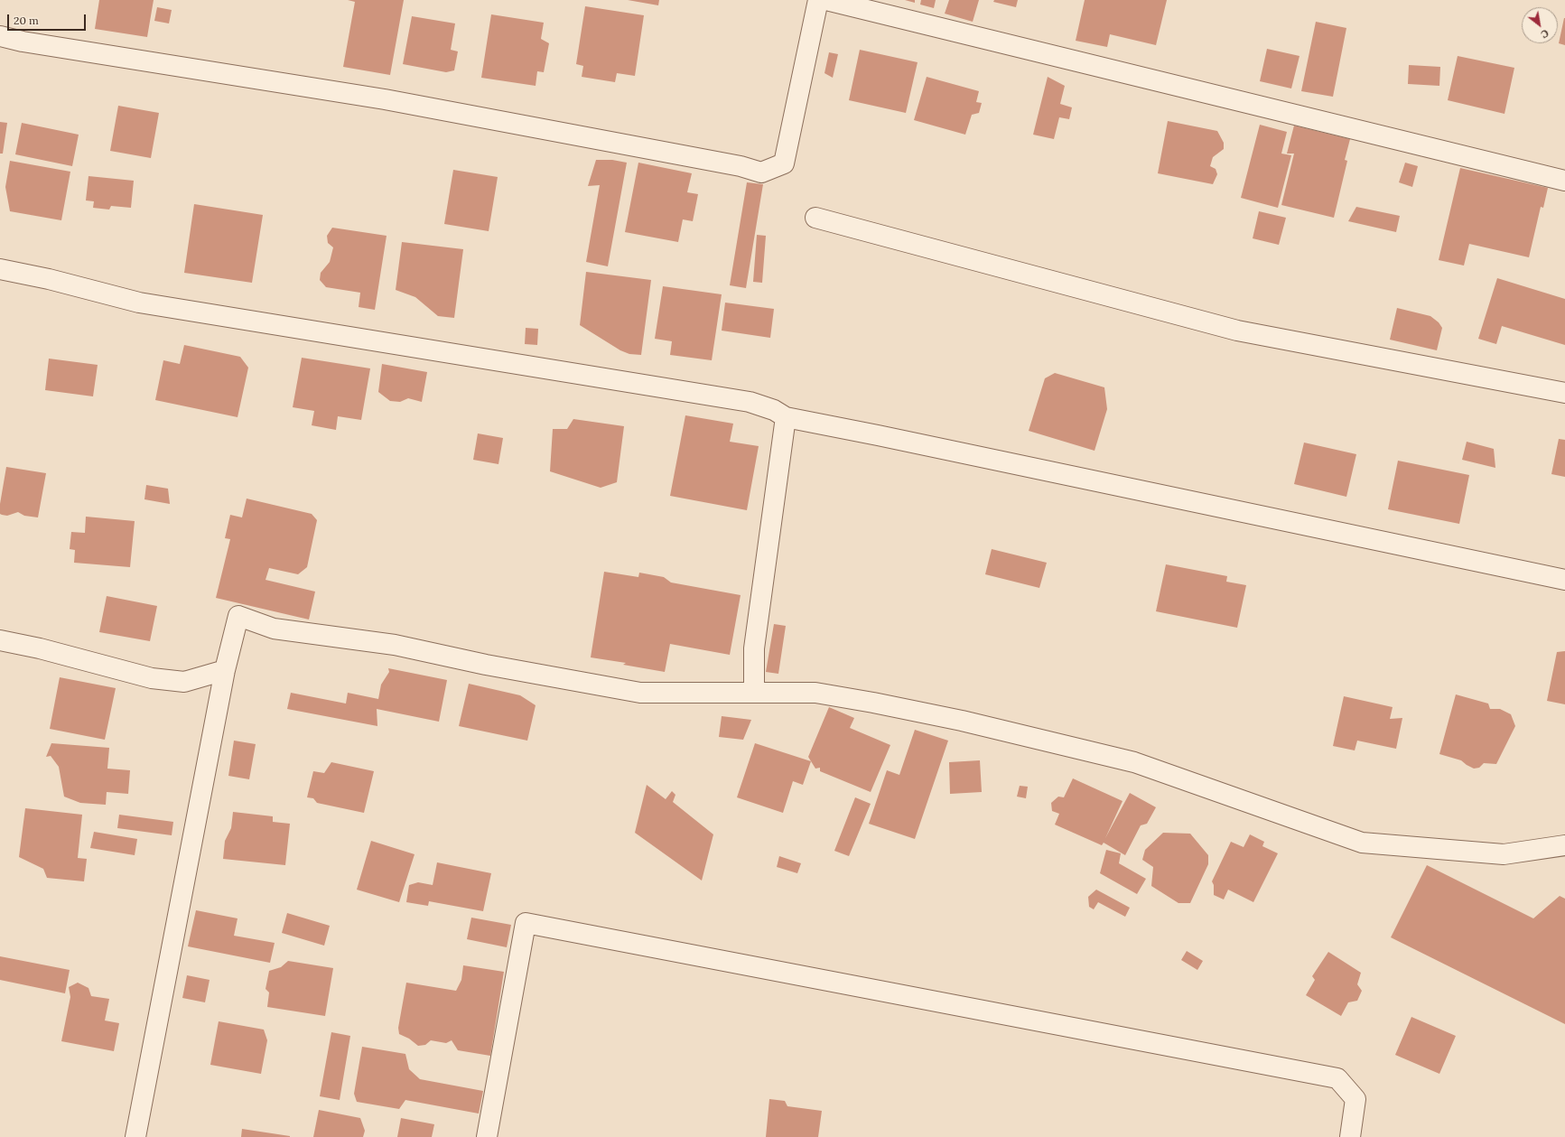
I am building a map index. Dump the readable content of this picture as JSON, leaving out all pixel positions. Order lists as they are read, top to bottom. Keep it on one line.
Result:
{"scale_bar":"20 m","north":"bottom right"}
